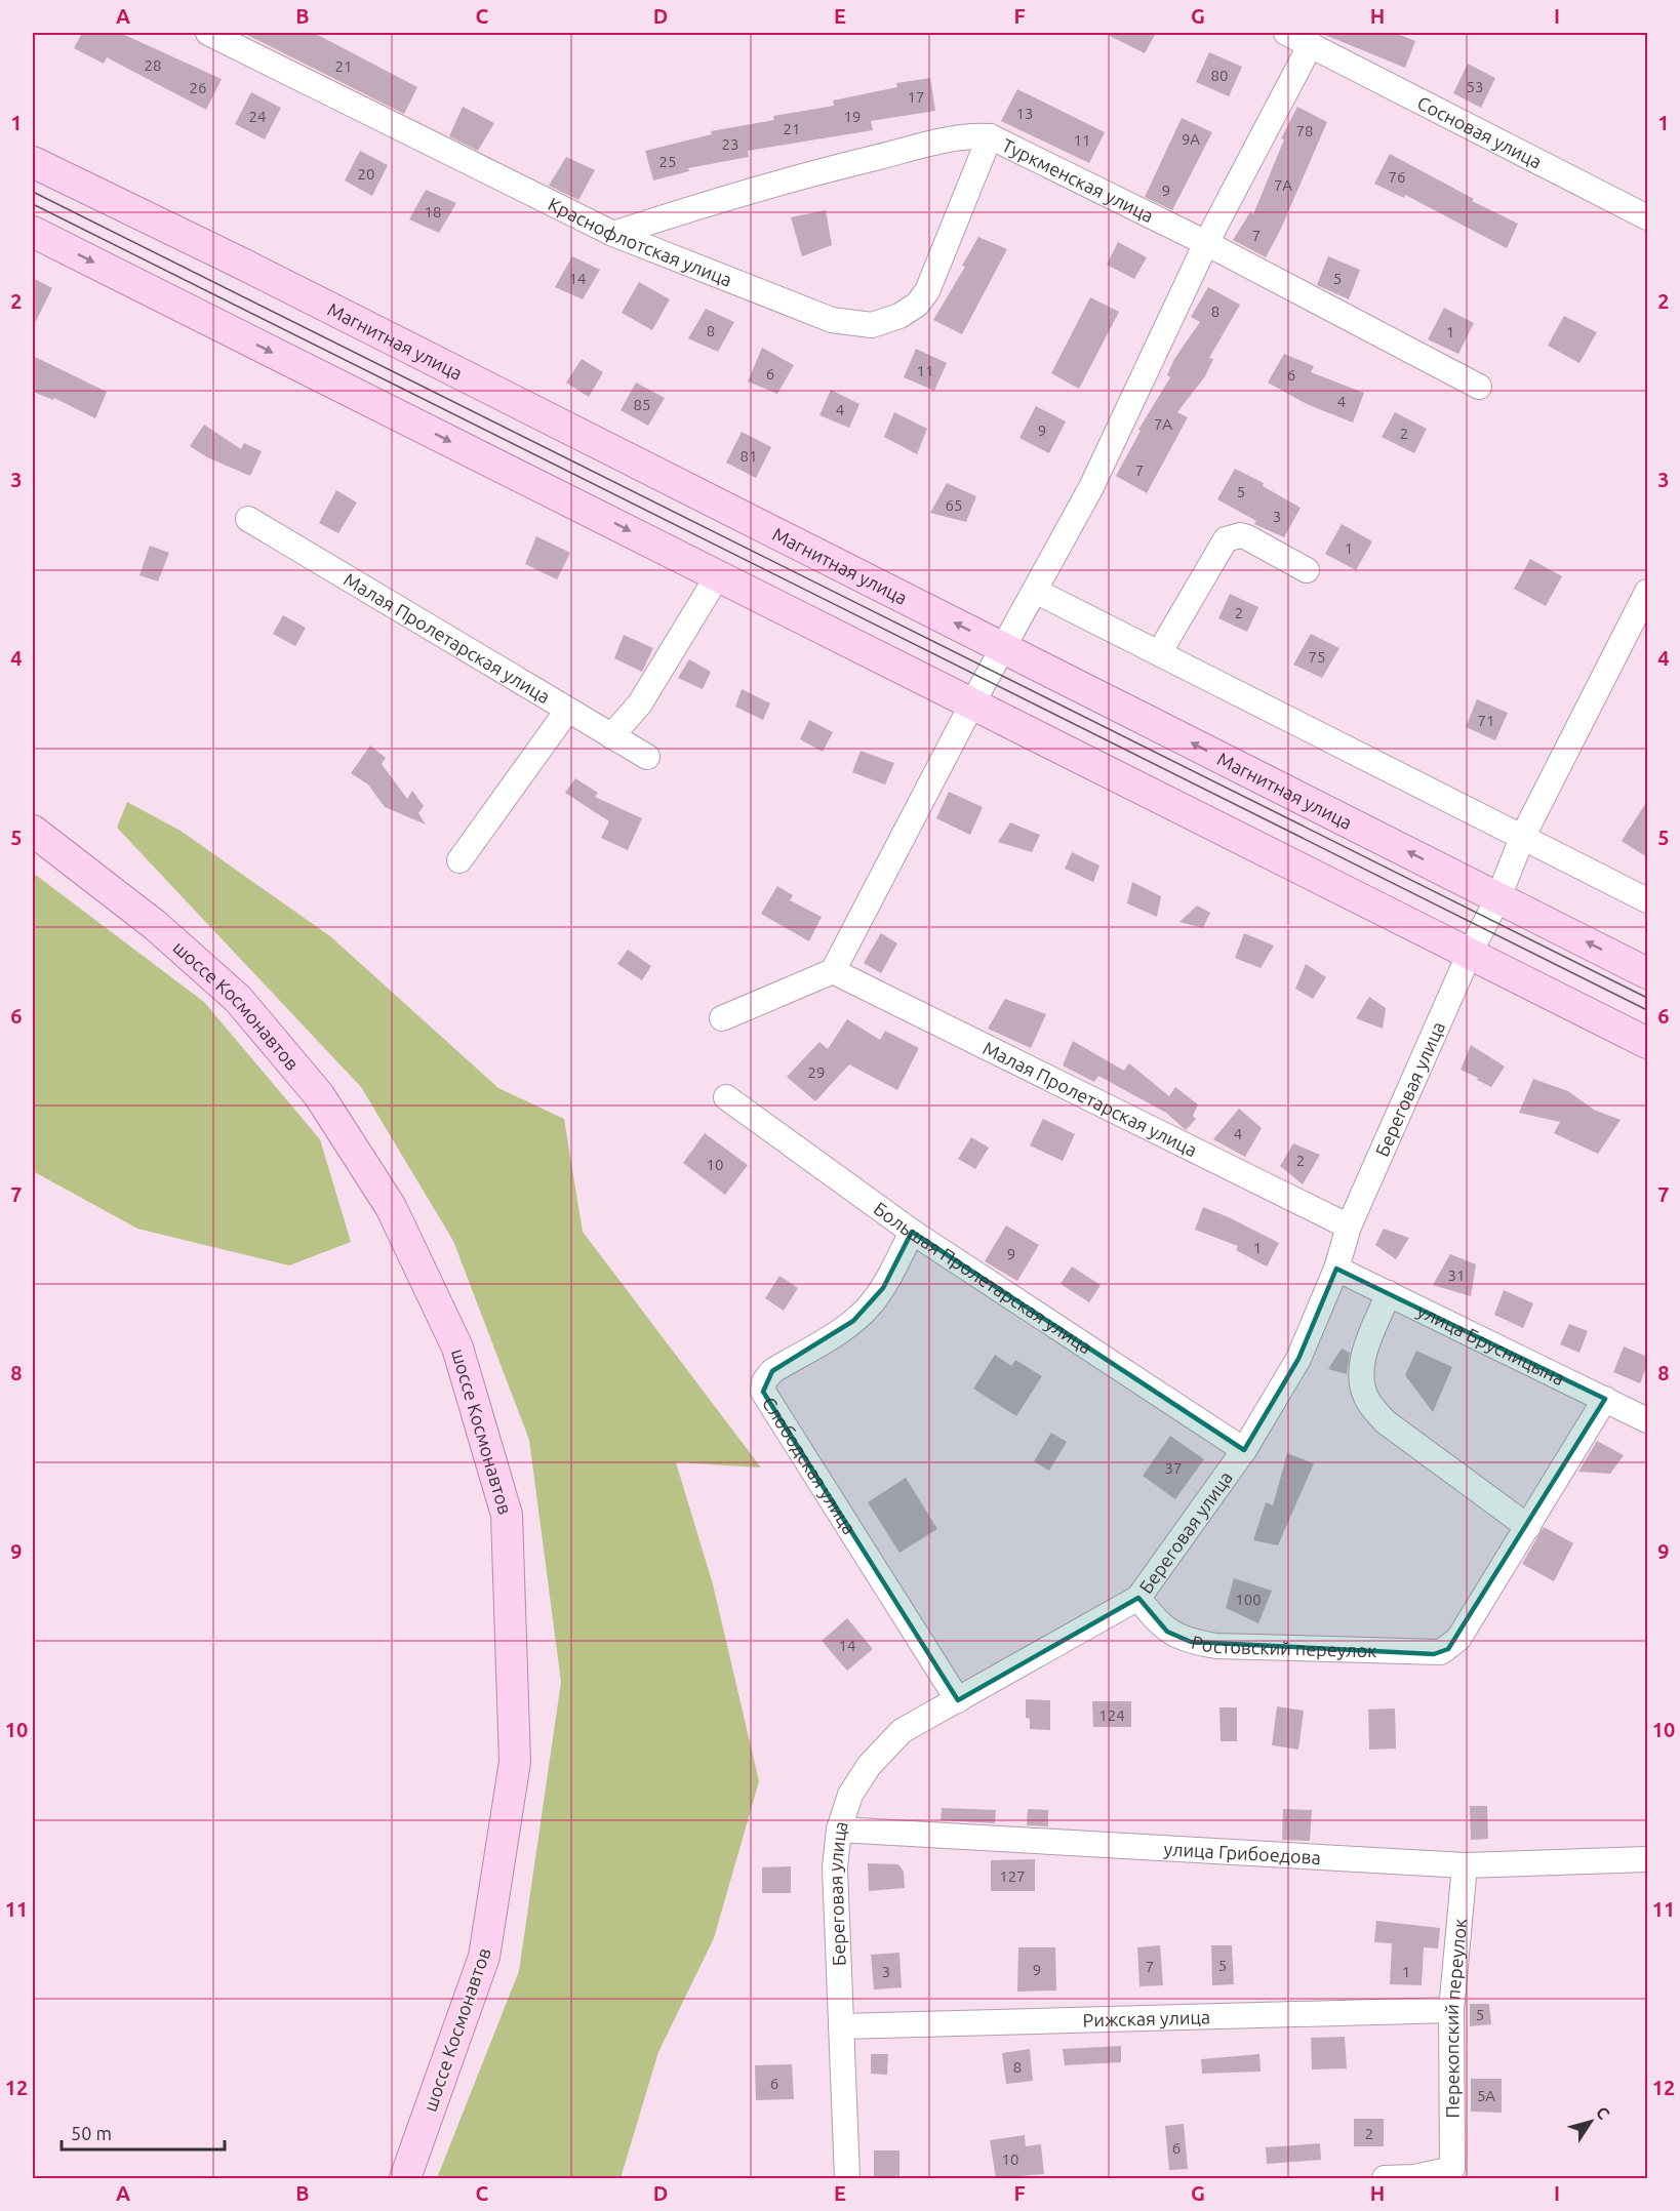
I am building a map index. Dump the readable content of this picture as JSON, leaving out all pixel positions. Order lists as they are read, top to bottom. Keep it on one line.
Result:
{"streets":{"main road":["Магнитная улица","шоссе Космонавтов"],"street":["Сосновая улица","Туркменская улица","Краснофлотская улица","Малая Пролетарская улица","Береговая улица","Большая Пролетарская улица","улица Брусницына","Слободская улица","Ростовский переулок","улица Грибоедова","Перекопский переулок","Рижская улица"]},"crossings":[["Туркменская улица","Краснофлотская улица"],["Магнитная улица","Береговая улица"],["Малая Пролетарская улица","Береговая улица"],["Береговая улица","Большая Пролетарская улица"],["Береговая улица","улица Брусницына"],["Береговая улица","Слободская улица"],["Береговая улица","Ростовский переулок"],["Береговая улица","улица Грибоедова"],["Береговая улица","Рижская улица"],["Большая Пролетарская улица","Слободская улица"],["улица Грибоедова","Перекопский переулок"],["Перекопский переулок","Рижская улица"]],"house_numbers":["28","21","80","53","26","17","13","24","19","21","78","9А","11","23","25","20","76","7А","9","18","7","14","5","8","8","1","11","6","6","4","85","4","7А","9","2","81","7","5","65","3","1","2","75","71","29","4","2","10","1","9","31","37","100","14","124","127","5","7","9","3","1","5","8","6","5А","2","6","10"],"scale_bar":"50 m","north":"top right","grid":{"columns":["A","B","C","D","E","F","G","H","I"],"rows":["1","2","3","4","5","6","7","8","9","10","11","12"]}}
